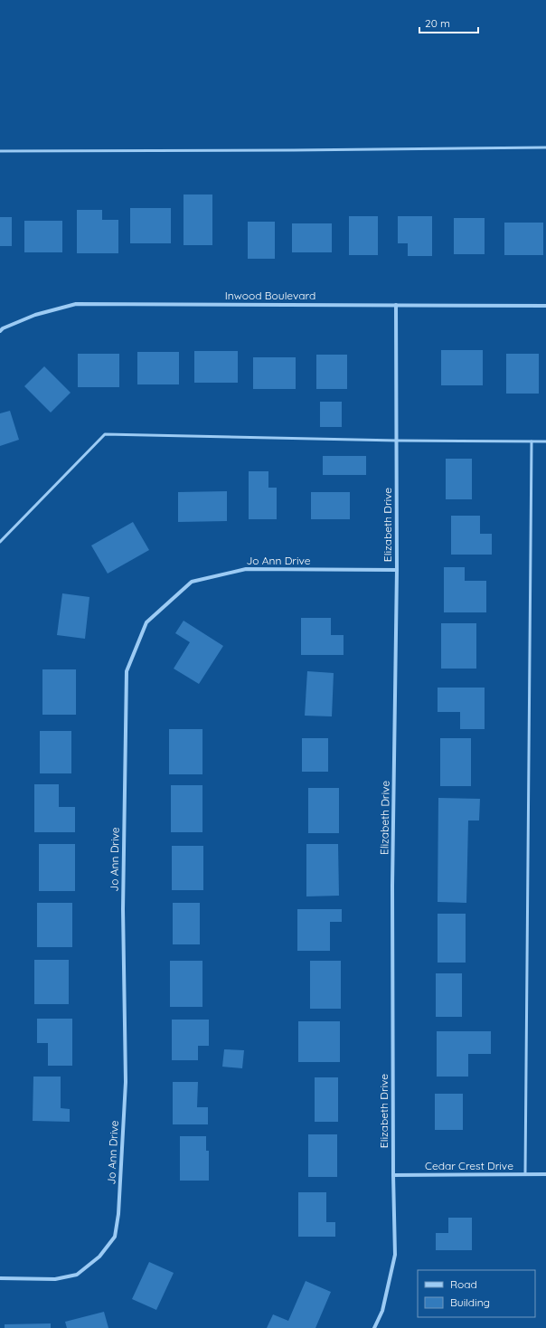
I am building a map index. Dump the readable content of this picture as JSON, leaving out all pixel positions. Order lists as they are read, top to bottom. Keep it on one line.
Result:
{"streets":{"street":["Inwood Boulevard","Elizabeth Drive","Jo Ann Drive","Cedar Crest Drive"]},"crossings":[["Inwood Boulevard","Elizabeth Drive"],["Elizabeth Drive","Jo Ann Drive"],["Elizabeth Drive","Cedar Crest Drive"]],"legend":["Road","Building"],"scale_bar":"20 m"}
